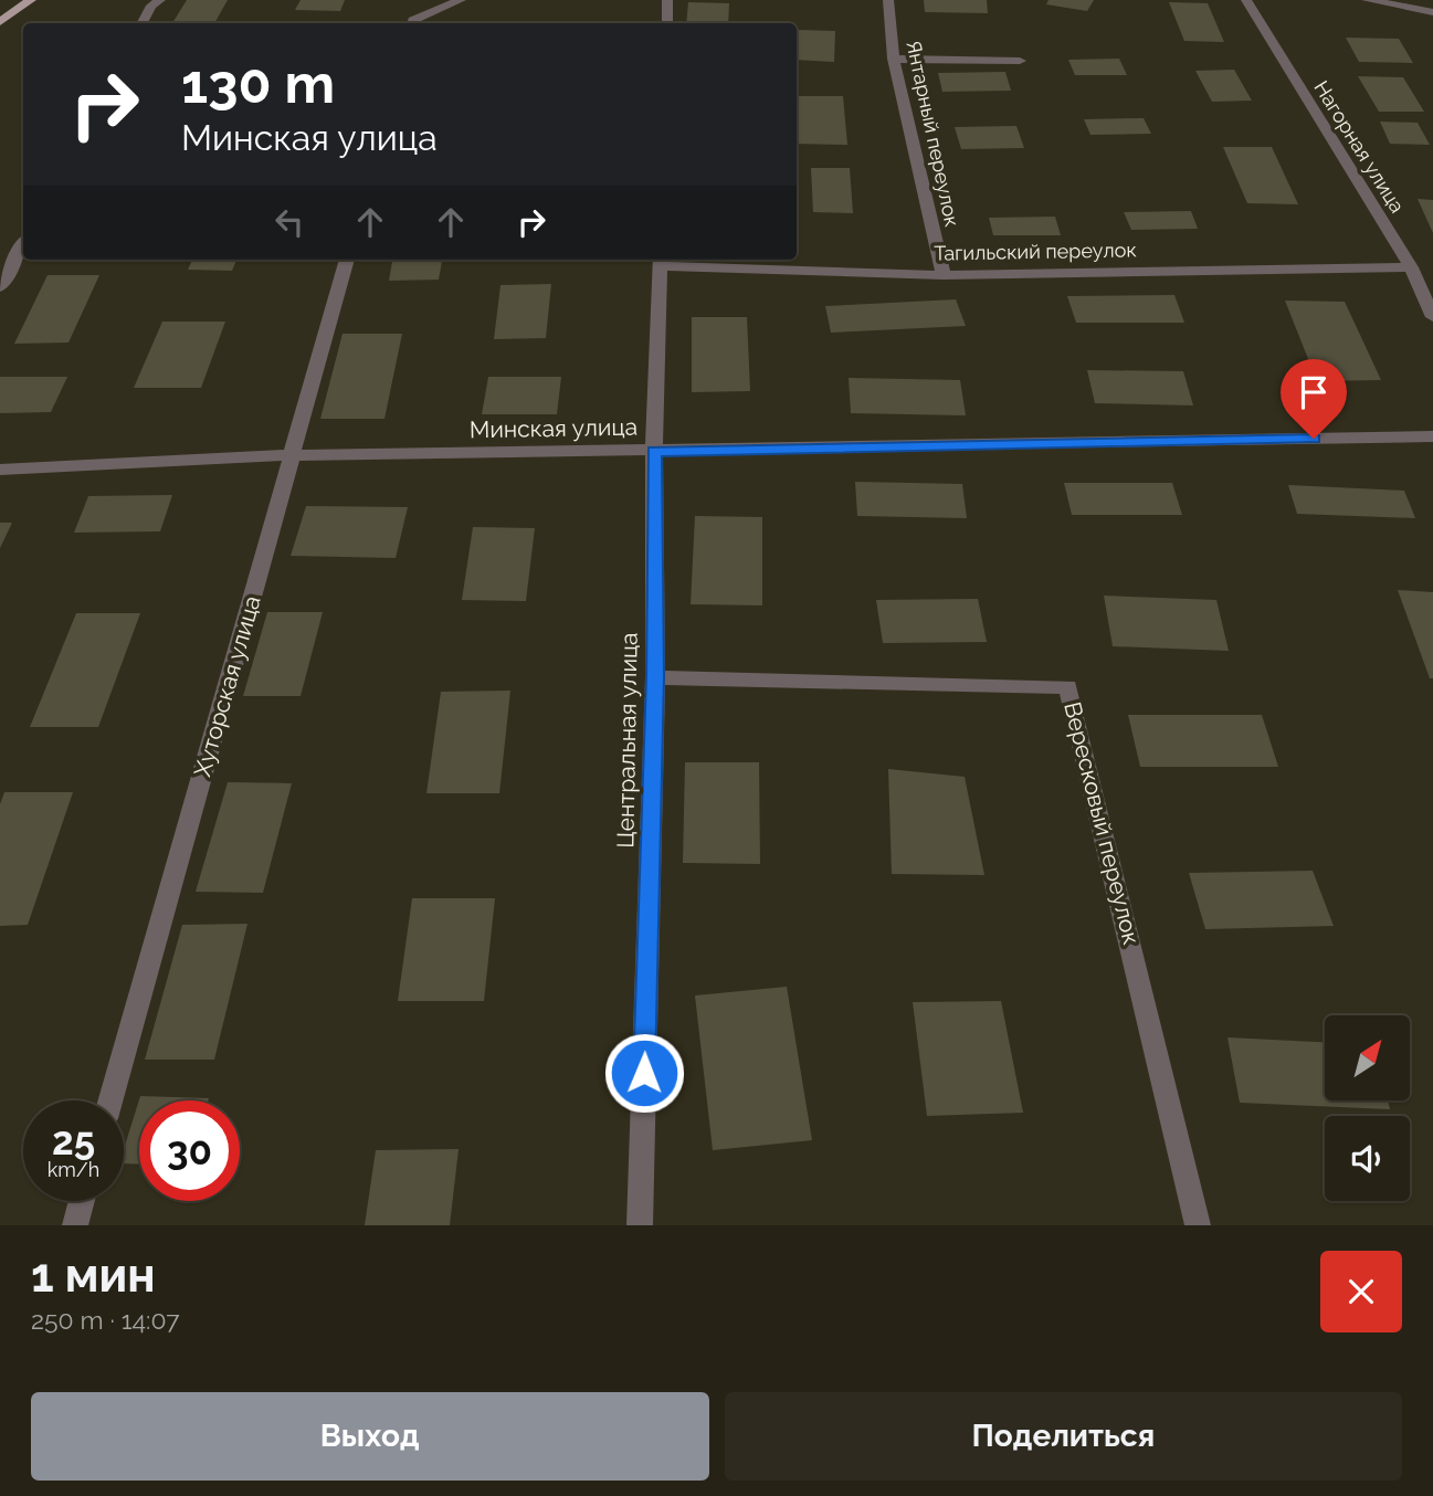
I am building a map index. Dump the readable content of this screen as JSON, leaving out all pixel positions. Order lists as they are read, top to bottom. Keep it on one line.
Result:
{"streets":{"street":["Янтарный переулок","Нагорная улица","Тагильский переулок","Минская улица","Хуторская улица","Центральная улица","Вересковый переулок"]},"crossings":[["Янтарный переулок","Тагильский переулок"],["Нагорная улица","Тагильский переулок"],["Тагильский переулок","Центральная улица"],["Минская улица","Хуторская улица"],["Минская улица","Центральная улица"],["Центральная улица","Вересковый переулок"]],"north":"top right","page":{"turn":["130 m","Минская улица"],"speed":"25 km/h","limit":"30","heading":["1 мин","250 m · 14:07"],"buttons":["Выход","Поделиться"]}}
